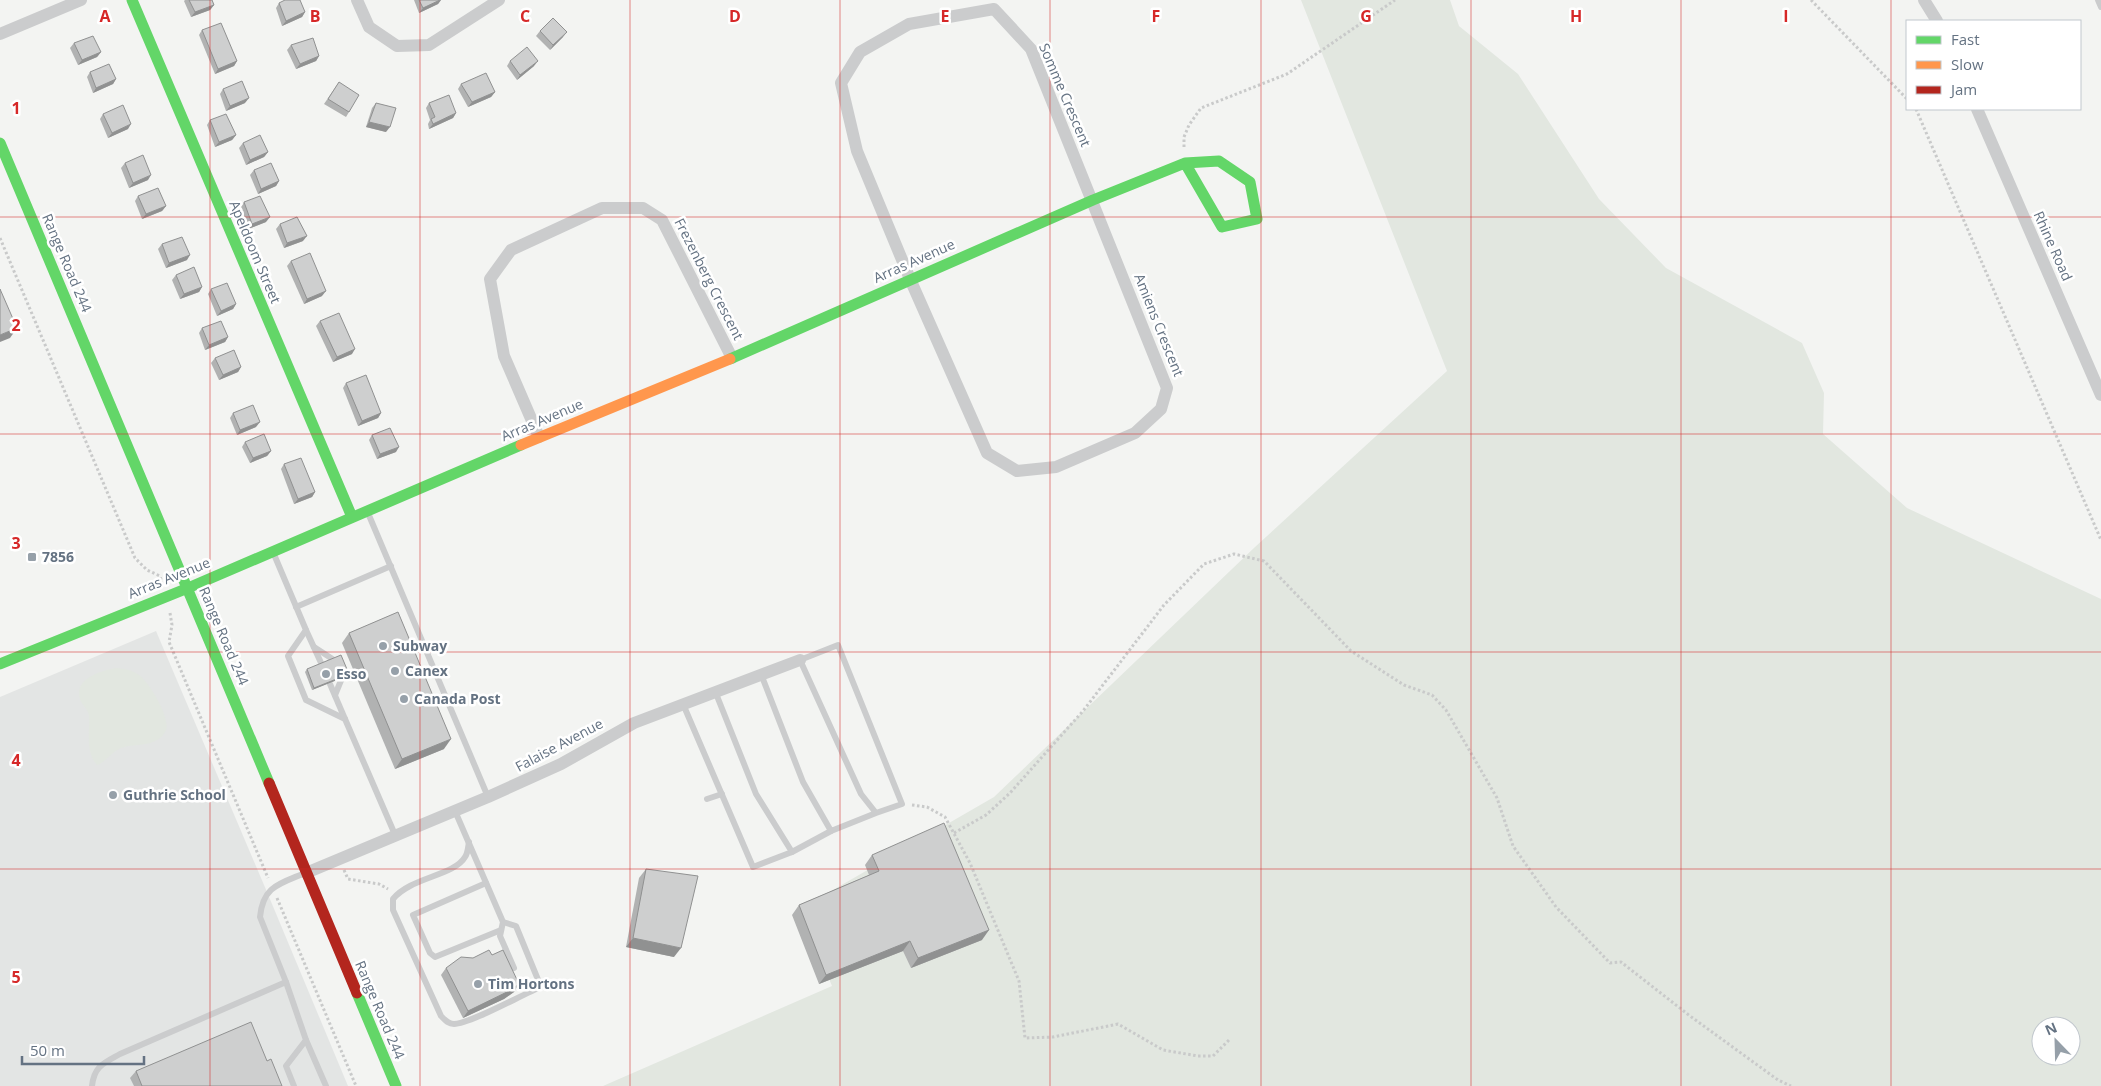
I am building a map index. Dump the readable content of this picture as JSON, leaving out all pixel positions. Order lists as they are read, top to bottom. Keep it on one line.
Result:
{"streets":{"street":["Somme Crescent","Rhine Road","Apeldoom Street","Arras Avenue","Range Road 244","Frezenberg Crescent","Amiens Crescent","Falaise Avenue"]},"crossings":[["Somme Crescent","Arras Avenue"],["Somme Crescent","Amiens Crescent"],["Apeldoom Street","Arras Avenue"],["Arras Avenue","Range Road 244"],["Arras Avenue","Frezenberg Crescent"],["Arras Avenue","Amiens Crescent"],["Range Road 244","Falaise Avenue"]],"places":{"transit":["7856"],"other":["Subway","Canex","Esso","Canada Post","Guthrie School","Tim Hortons"]},"legend":["Fast","Slow","Jam"],"scale_bar":"50 m","north":"top left","grid":{"columns":["A","B","C","D","E","F","G","H","I"],"rows":["1","2","3","4","5"]}}
